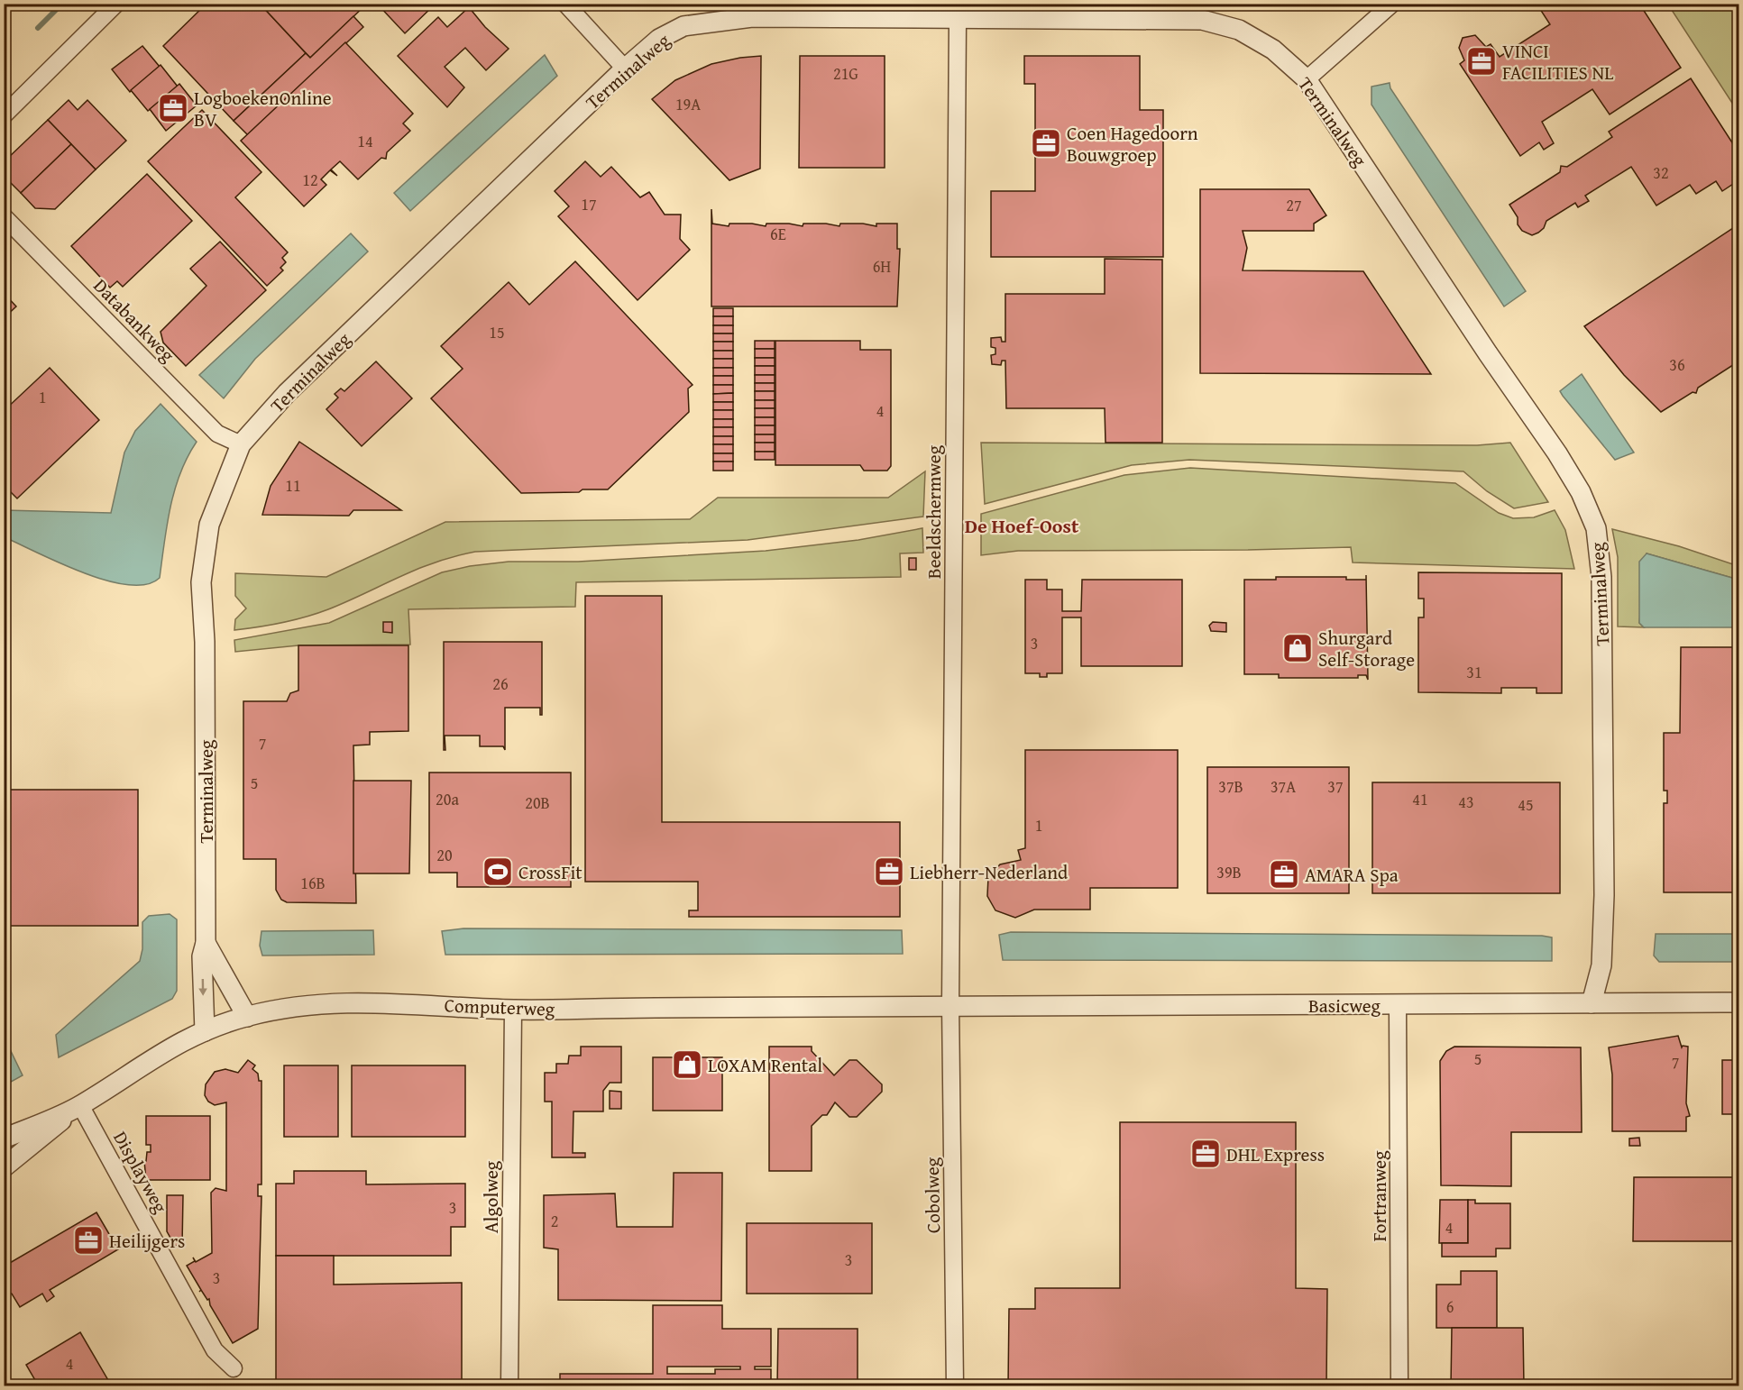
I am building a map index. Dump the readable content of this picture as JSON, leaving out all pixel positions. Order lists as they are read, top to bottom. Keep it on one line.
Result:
{"streets":{"street":["Terminalweg","Databankweg","Beeldschermweg","Basicweg","Computerweg","Displayweg","Cobolweg","Fortranweg","Algolweg"]},"crossings":[["Terminalweg","Databankweg"],["Terminalweg","Beeldschermweg"],["Terminalweg","Basicweg"],["Terminalweg","Computerweg"],["Beeldschermweg","Basicweg"],["Beeldschermweg","Computerweg"],["Beeldschermweg","Cobolweg"],["Basicweg","Computerweg"],["Basicweg","Cobolweg"],["Basicweg","Fortranweg"],["Computerweg","Displayweg"],["Computerweg","Cobolweg"],["Computerweg","Algolweg"]],"districts":["De Hoef-Oost"],"places":{"office":["VINCI FACILITIES NL","LogboekenOnline BV","Coen Hagedoorn Bouwgroep","Liebherr-Nederland","AMARA Spa","DHL Express","Heilijgers"],"shop":["Shurgard Self-Storage","LOXAM Rental"],"sports":["CrossFit"]},"house_numbers":["21G","19A","14","32","12","17","27","6E","6H","15","36","1","4","11","3","31","26","7","5","37B","37A","37","20a","41","43","20B","45","1","20","39B","16B","5","7","3","2","4","3","3","6","4"]}
